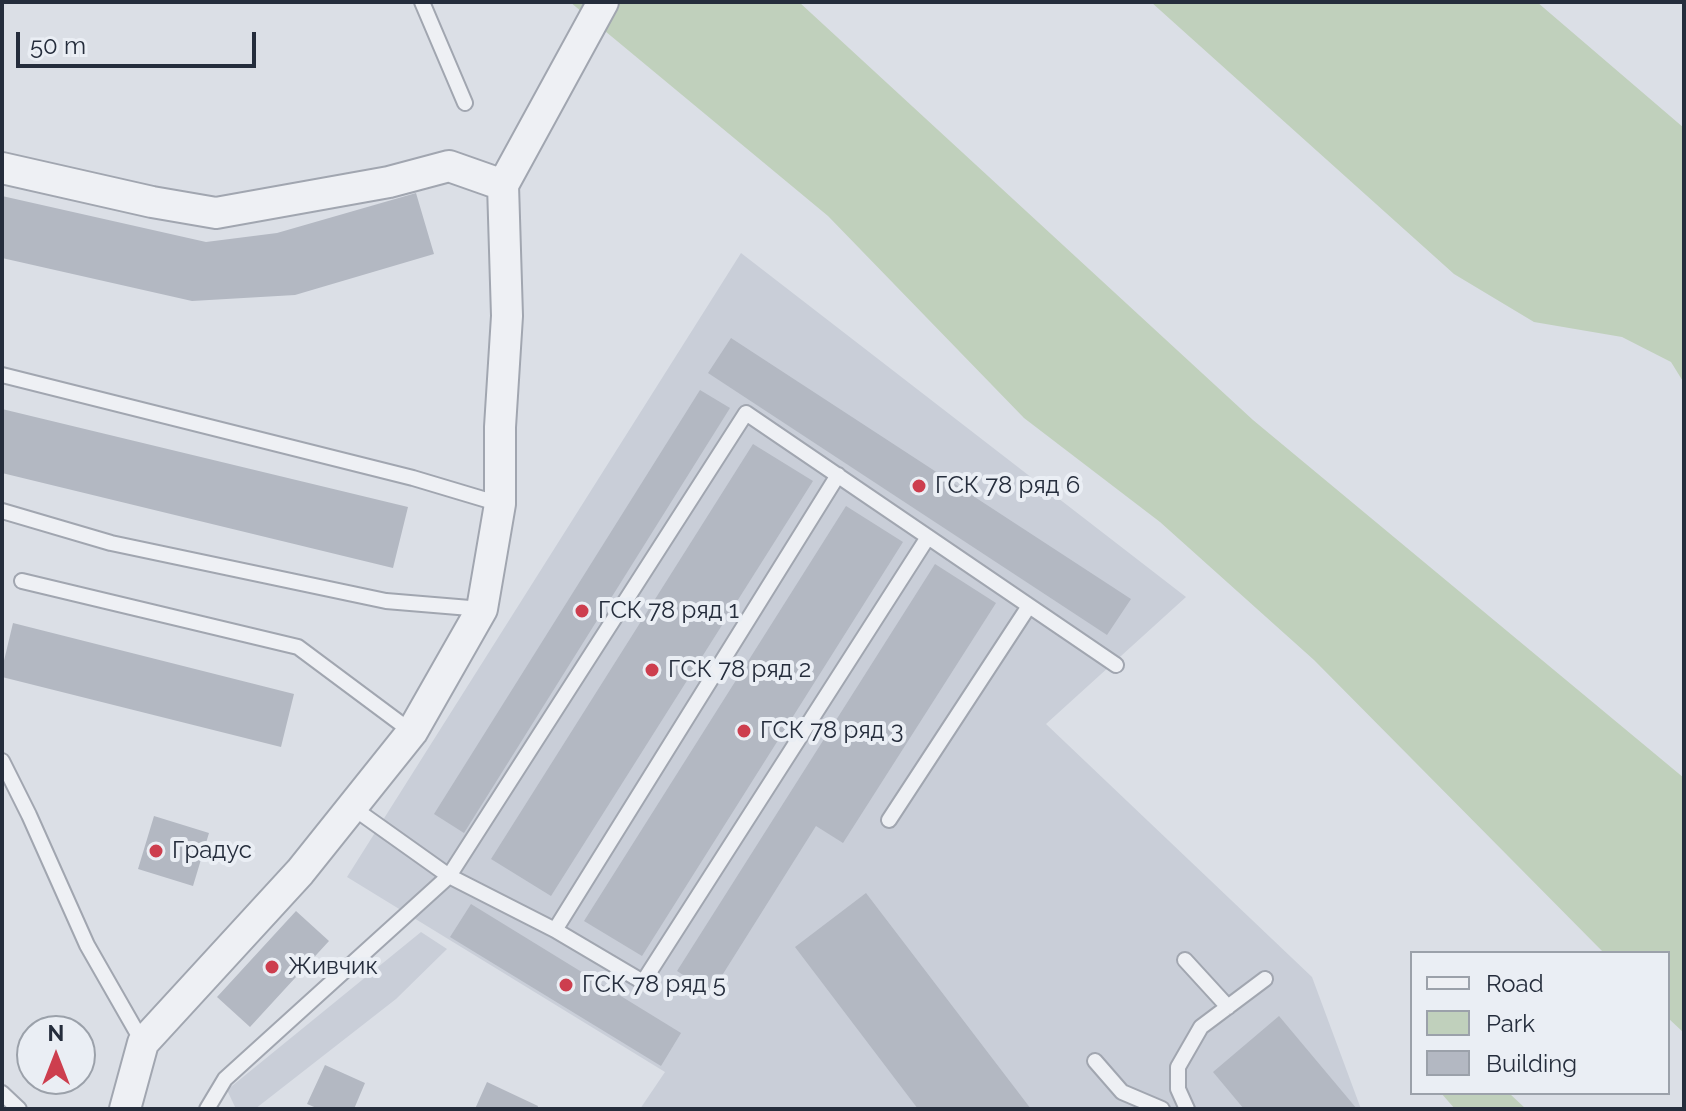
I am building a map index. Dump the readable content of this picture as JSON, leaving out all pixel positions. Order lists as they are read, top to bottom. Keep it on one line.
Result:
{"places":["ГСК 78 ряд 6","ГСК 78 ряд 1","ГСК 78 ряд 2","ГСК 78 ряд 3","Градус","Живчик","ГСК 78 ряд 5"],"legend":["Road","Park","Building"],"scale_bar":"50 m","north":"top"}
